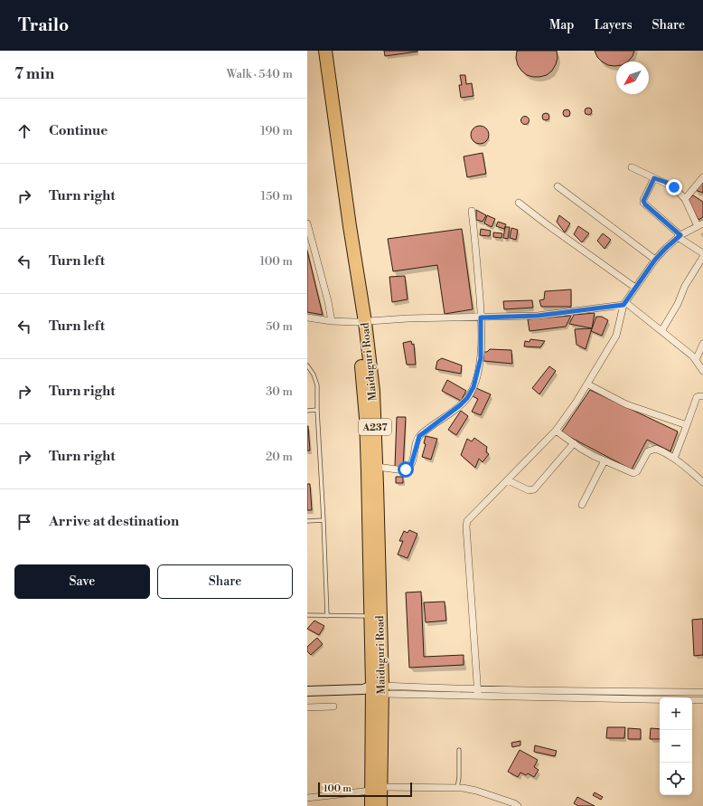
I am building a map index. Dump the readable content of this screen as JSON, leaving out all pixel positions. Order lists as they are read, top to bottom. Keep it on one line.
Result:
{"streets":{"highway":["Maiduguri Road","A237"]},"scale_bar":"100 m","north":"bottom left","page":{"header":"Trailo","nav":["Map","Layers","Share"],"heading":["7 min","Walk · 540 m"],"list":[["Continue","190 m"],["Turn right","150 m"],["Turn left","100 m"],["Turn left","50 m"],["Turn right","30 m"],["Turn right","20 m"],"Arrive at destination"],"buttons":["Save","Share"],"map_buttons":["+","−"],"scale":"100 m"}}
